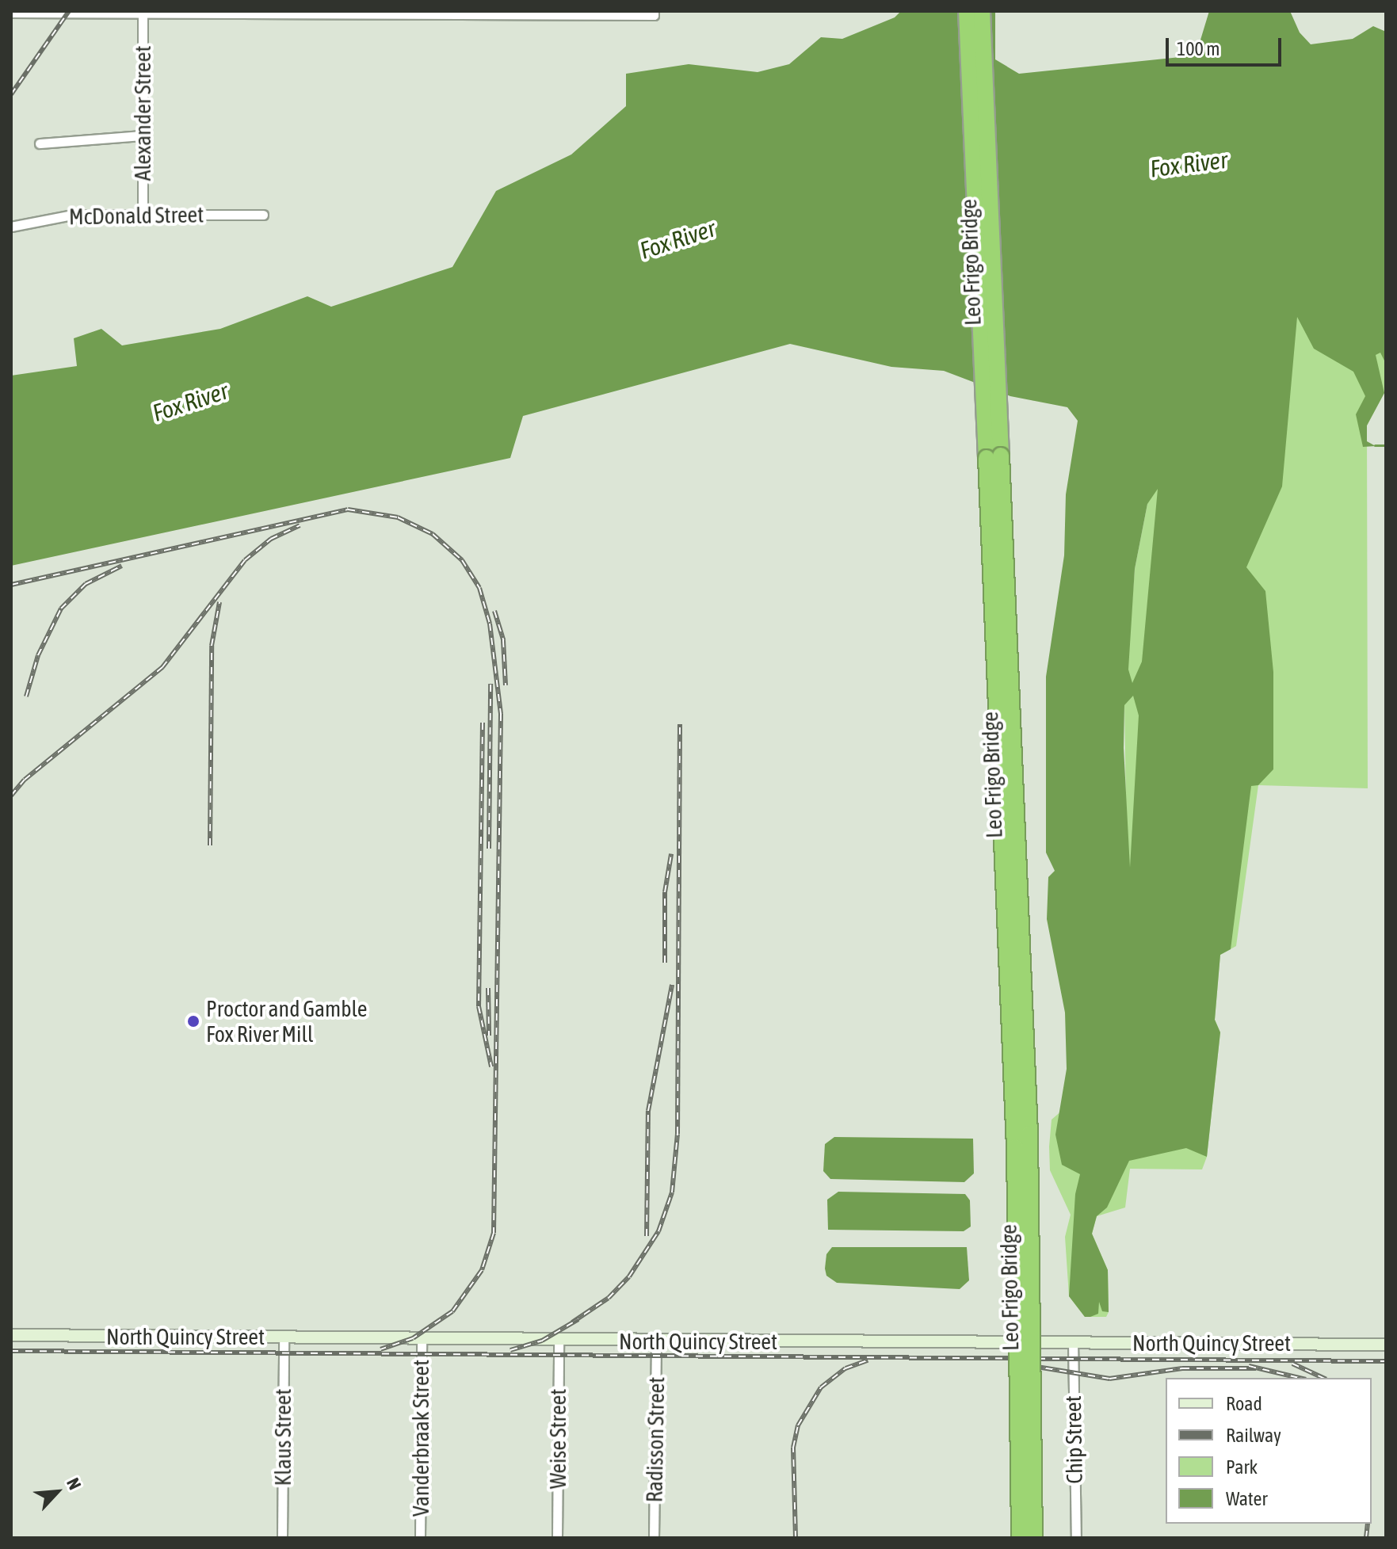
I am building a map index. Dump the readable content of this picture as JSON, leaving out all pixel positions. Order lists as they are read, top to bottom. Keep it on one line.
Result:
{"streets":{"highway":["Leo Frigo Bridge"],"street":["Alexander Street","McDonald Street","North Quincy Street","Klaus Street","Vanderbraak Street","Weise Street","Radisson Street","Chip Street"]},"crossings":[["Alexander Street","McDonald Street"],["North Quincy Street","Klaus Street"],["North Quincy Street","Vanderbraak Street"],["North Quincy Street","Weise Street"],["North Quincy Street","Radisson Street"],["North Quincy Street","Chip Street"]],"water":["Fox River"],"places":["Proctor and Gamble Fox River Mill"],"legend":["Road","Railway","Park","Water"],"scale_bar":"100 m","north":"top right"}
